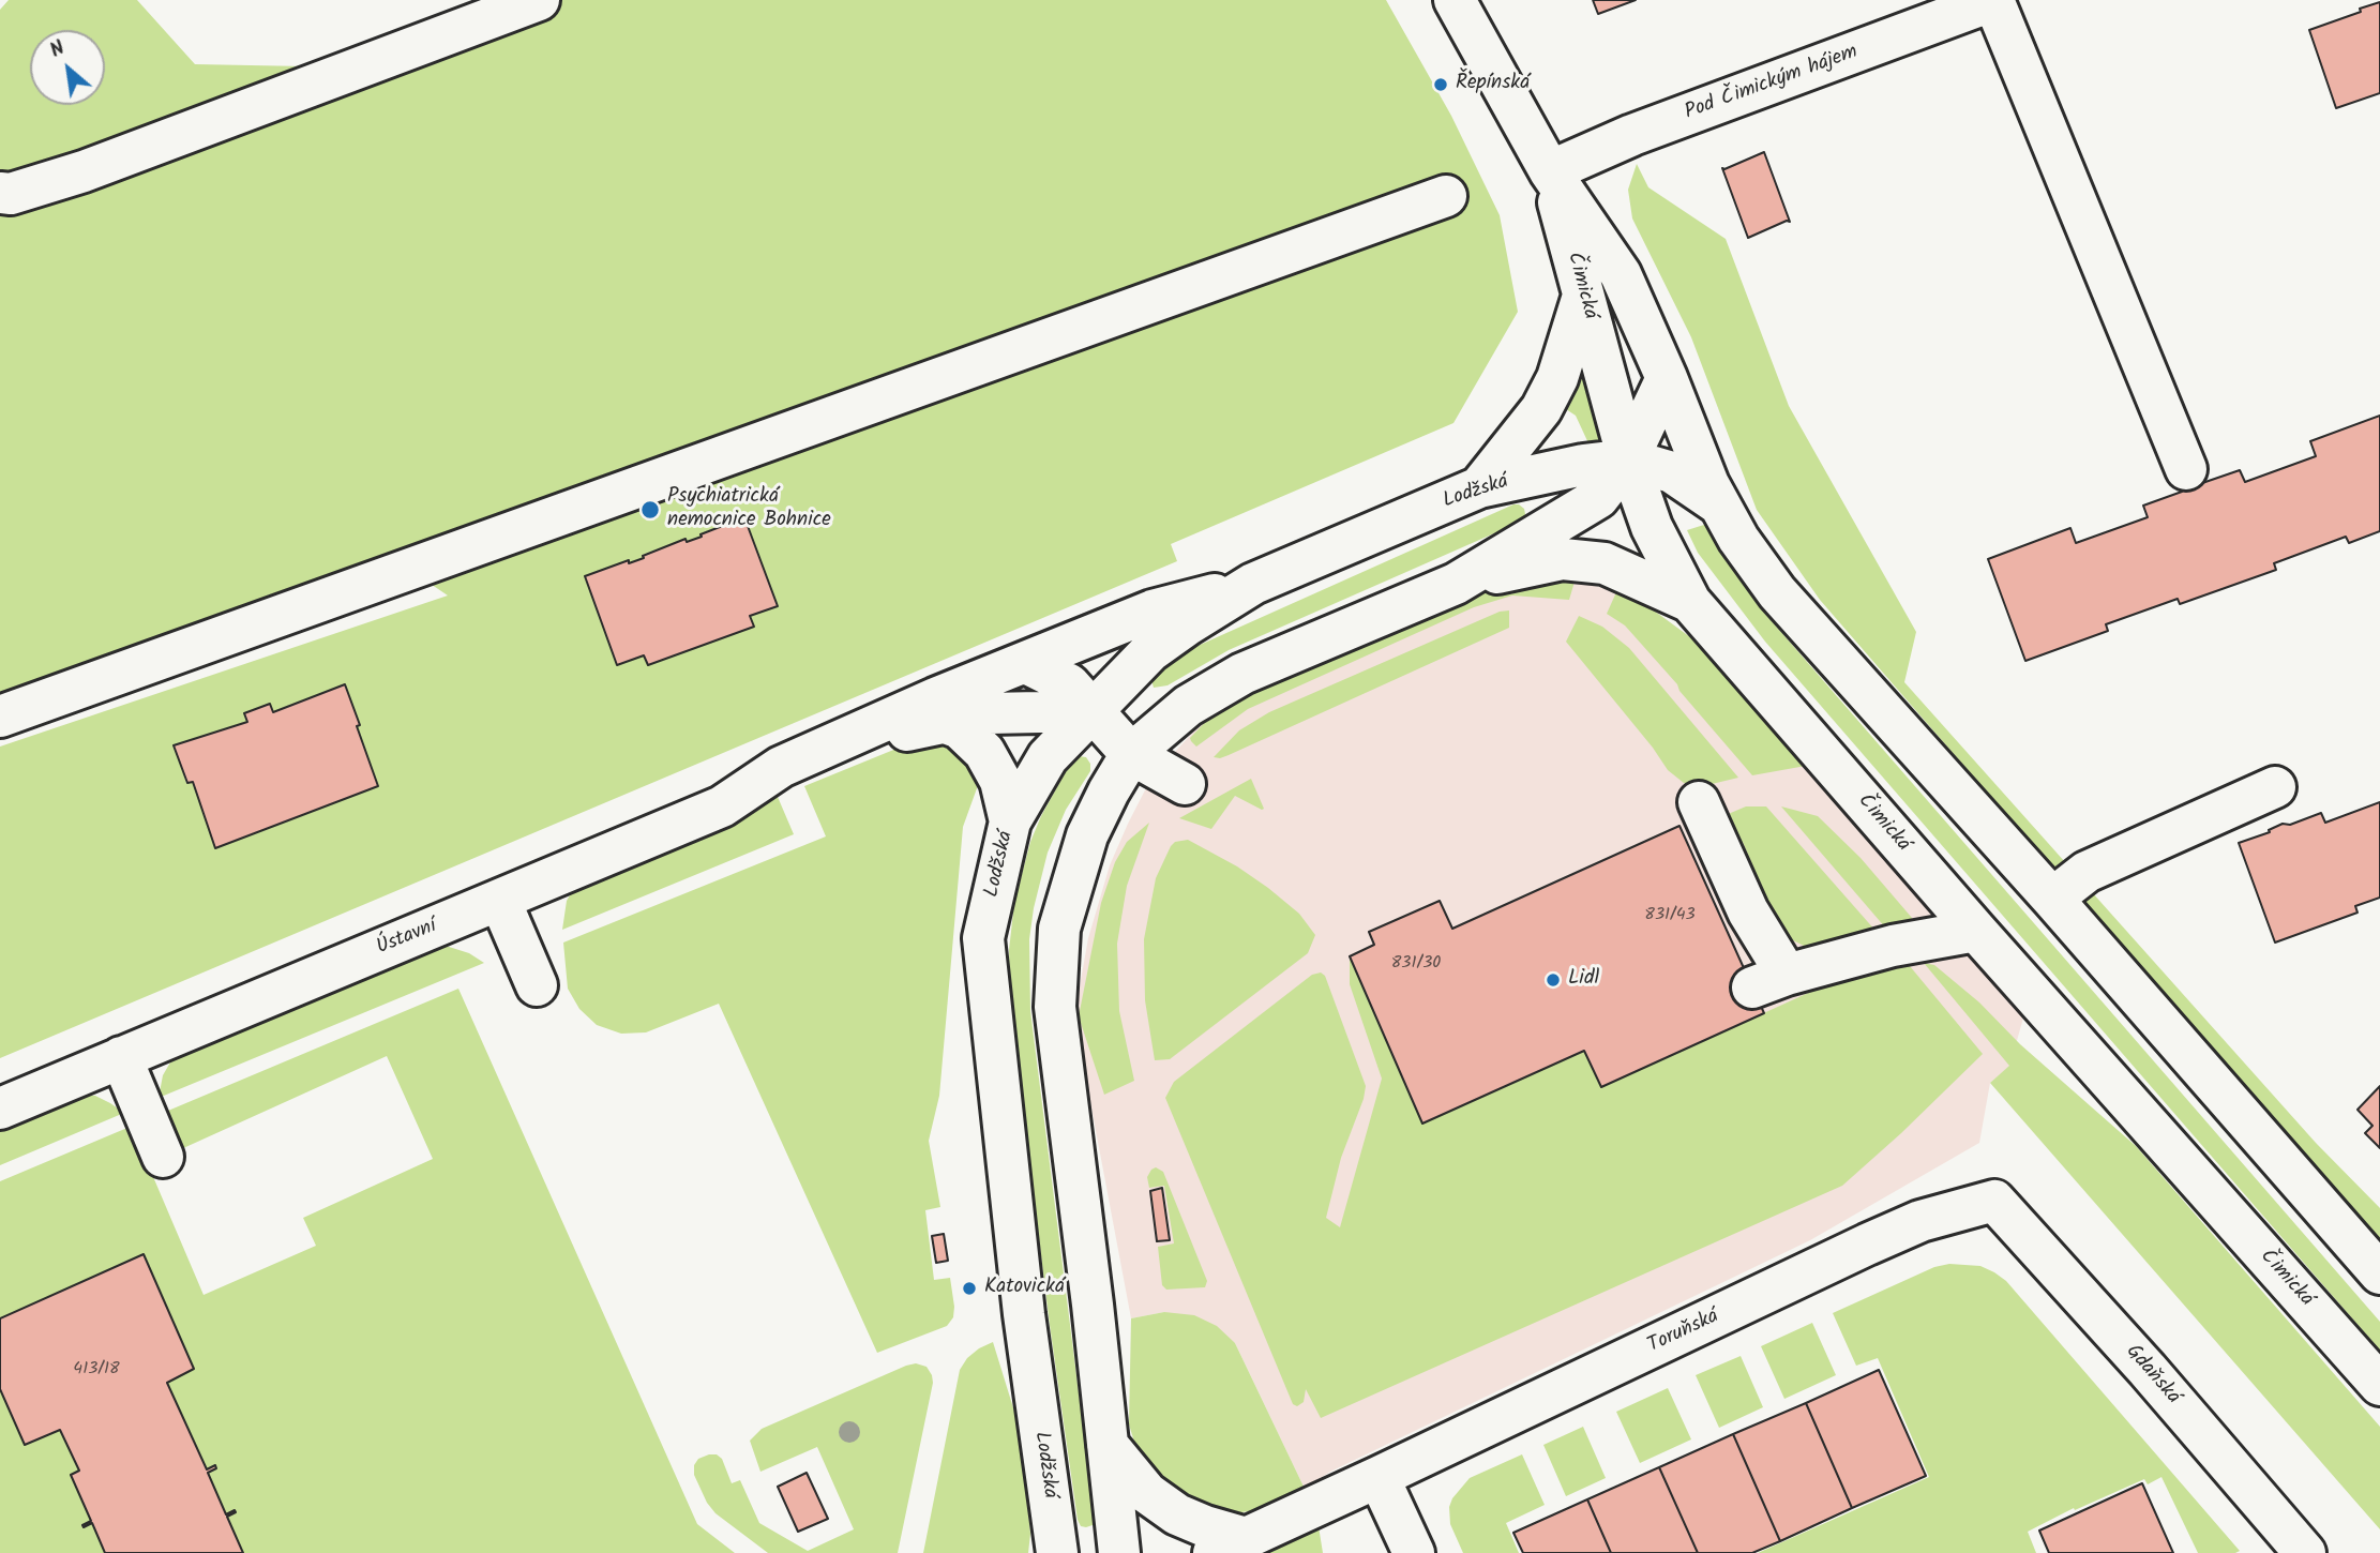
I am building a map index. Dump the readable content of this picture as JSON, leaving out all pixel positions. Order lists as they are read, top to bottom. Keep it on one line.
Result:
{"streets":{"street":["Pod Čimickým hájem","Čimická","Lodžská","Ústavní","Toruňská","Gdaňská"]},"crossings":[["Pod Čimickým hájem","Čimická"],["Čimická","Lodžská"],["Toruňská","Gdaňská"]],"places":["Řepínská","Psychiatrická nemocnice Bohnice","Lidl","Katovická"],"house_numbers":["831/43","831/30","413/18"],"north":"top left"}
